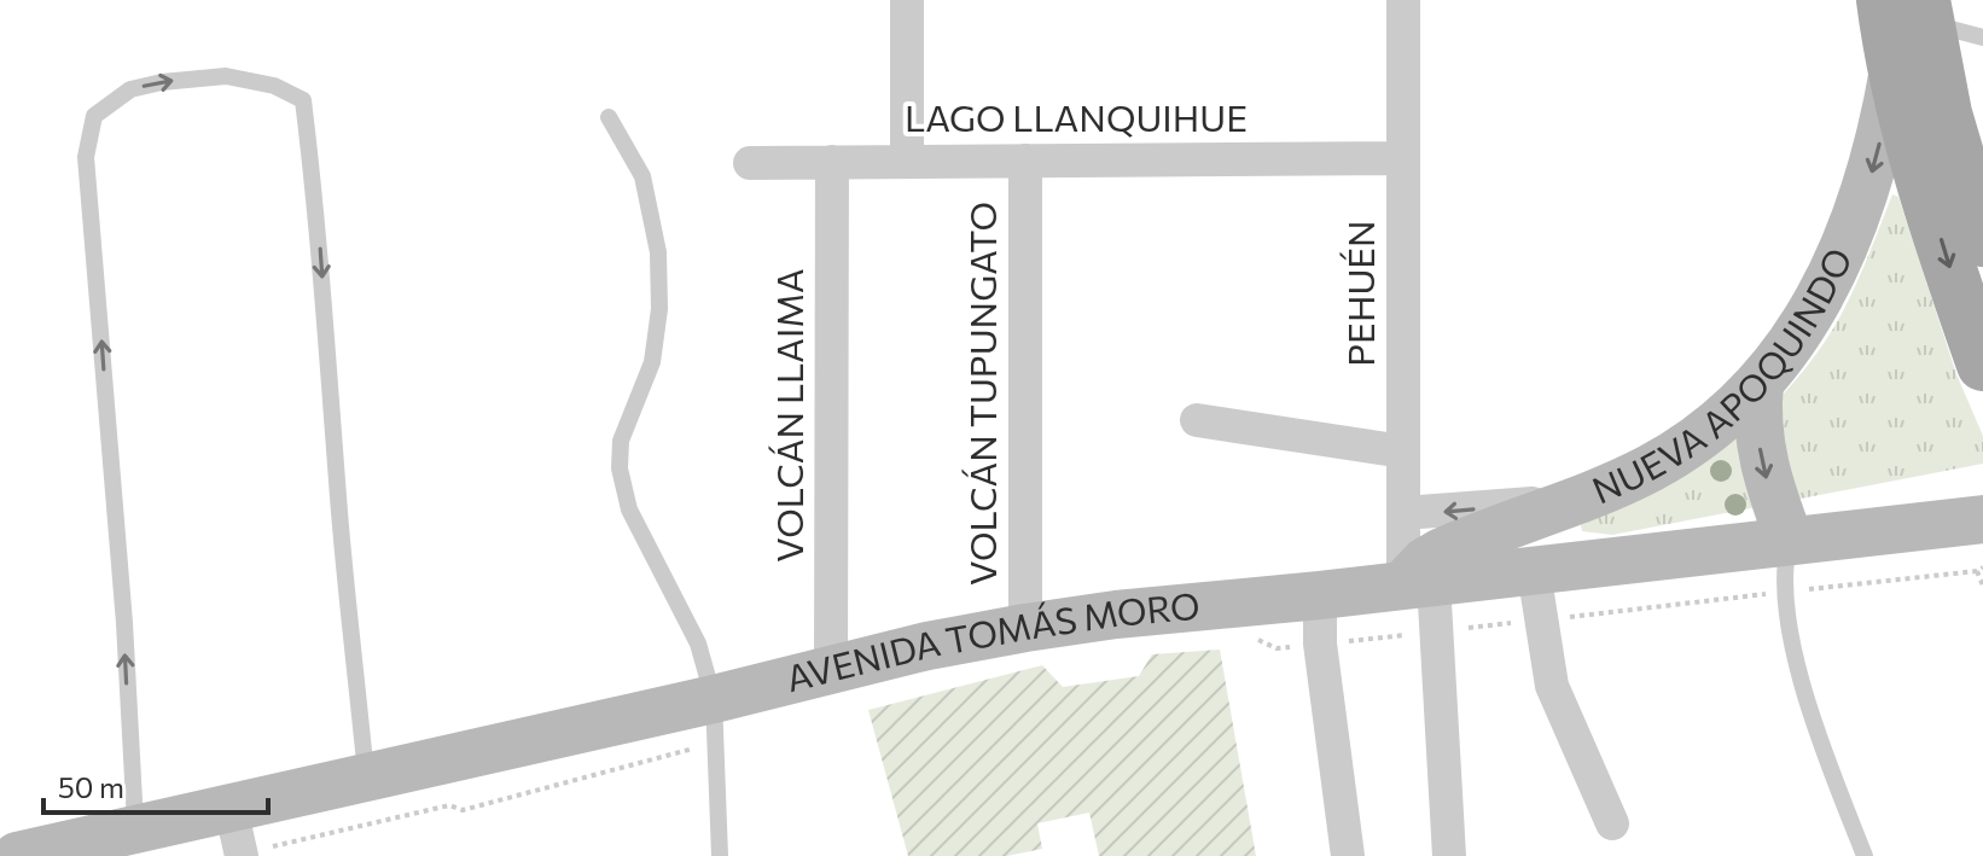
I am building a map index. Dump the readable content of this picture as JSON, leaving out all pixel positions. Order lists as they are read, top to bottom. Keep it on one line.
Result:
{"streets":{"main road":["NUEVA APOQUINDO","AVENIDA TOMÁS MORO"],"street":["LAGO LLANQUIHUE","PEHUÉN","VOLCÁN TUPUNGATO","VOLCÁN LLAIMA"]},"crossings":[["LAGO LLANQUIHUE","PEHUÉN"],["LAGO LLANQUIHUE","VOLCÁN TUPUNGATO"],["LAGO LLANQUIHUE","VOLCÁN LLAIMA"],["PEHUÉN","NUEVA APOQUINDO"],["PEHUÉN","AVENIDA TOMÁS MORO"],["VOLCÁN TUPUNGATO","AVENIDA TOMÁS MORO"],["VOLCÁN LLAIMA","AVENIDA TOMÁS MORO"]],"one_way":["NUEVA APOQUINDO"],"scale_bar":"50 m"}
